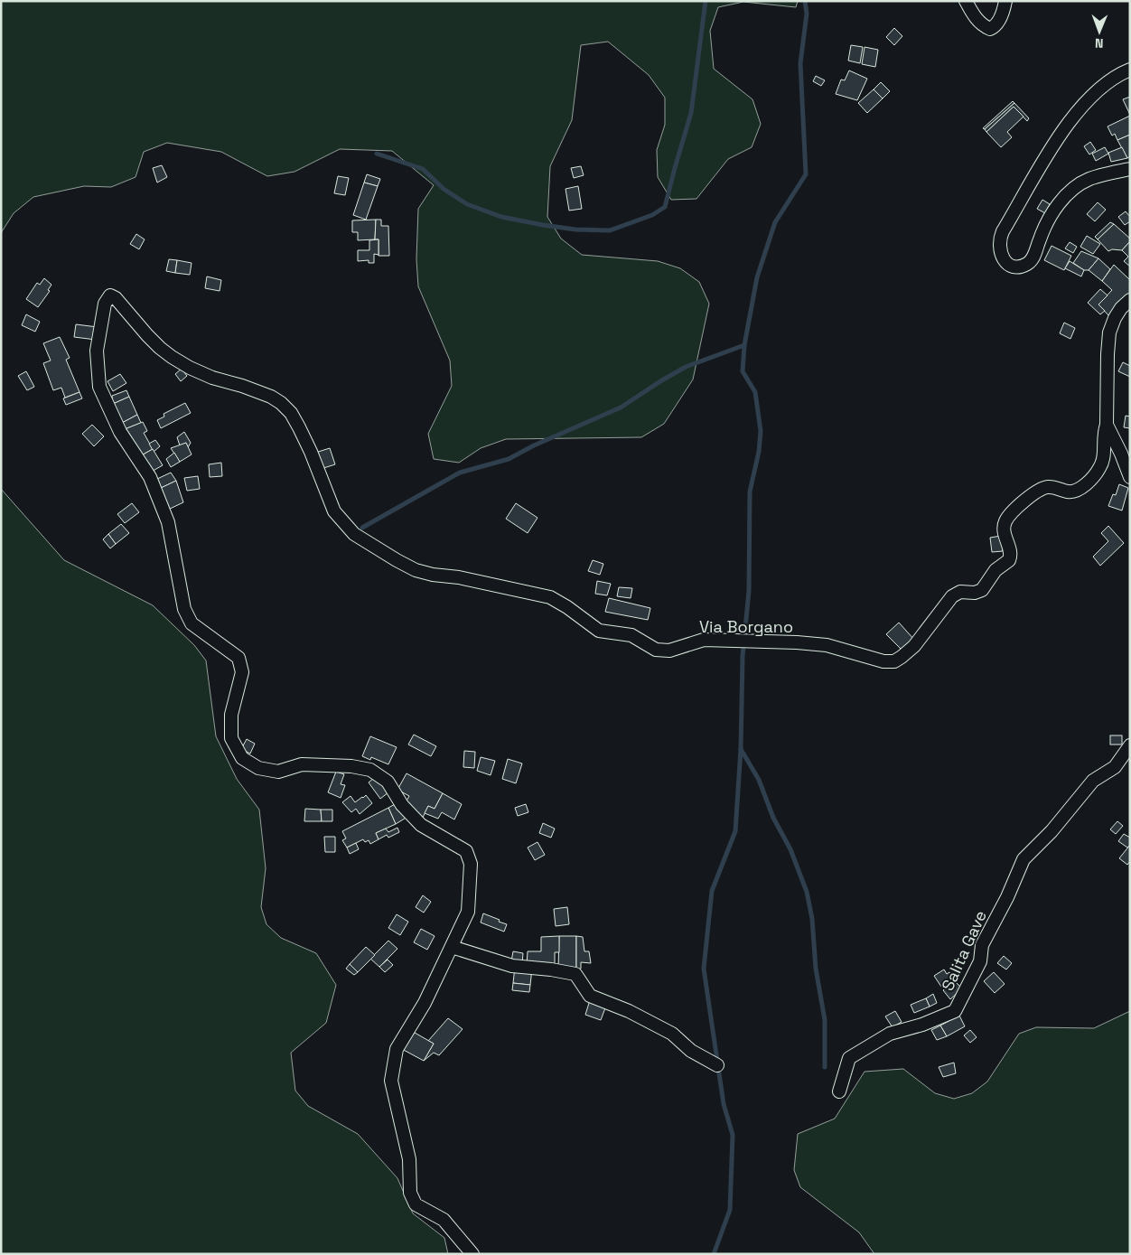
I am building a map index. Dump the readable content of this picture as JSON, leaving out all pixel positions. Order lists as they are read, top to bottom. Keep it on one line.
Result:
{"streets":{"street":["Via Borgano","Salita Gave"]},"north":"bottom"}
